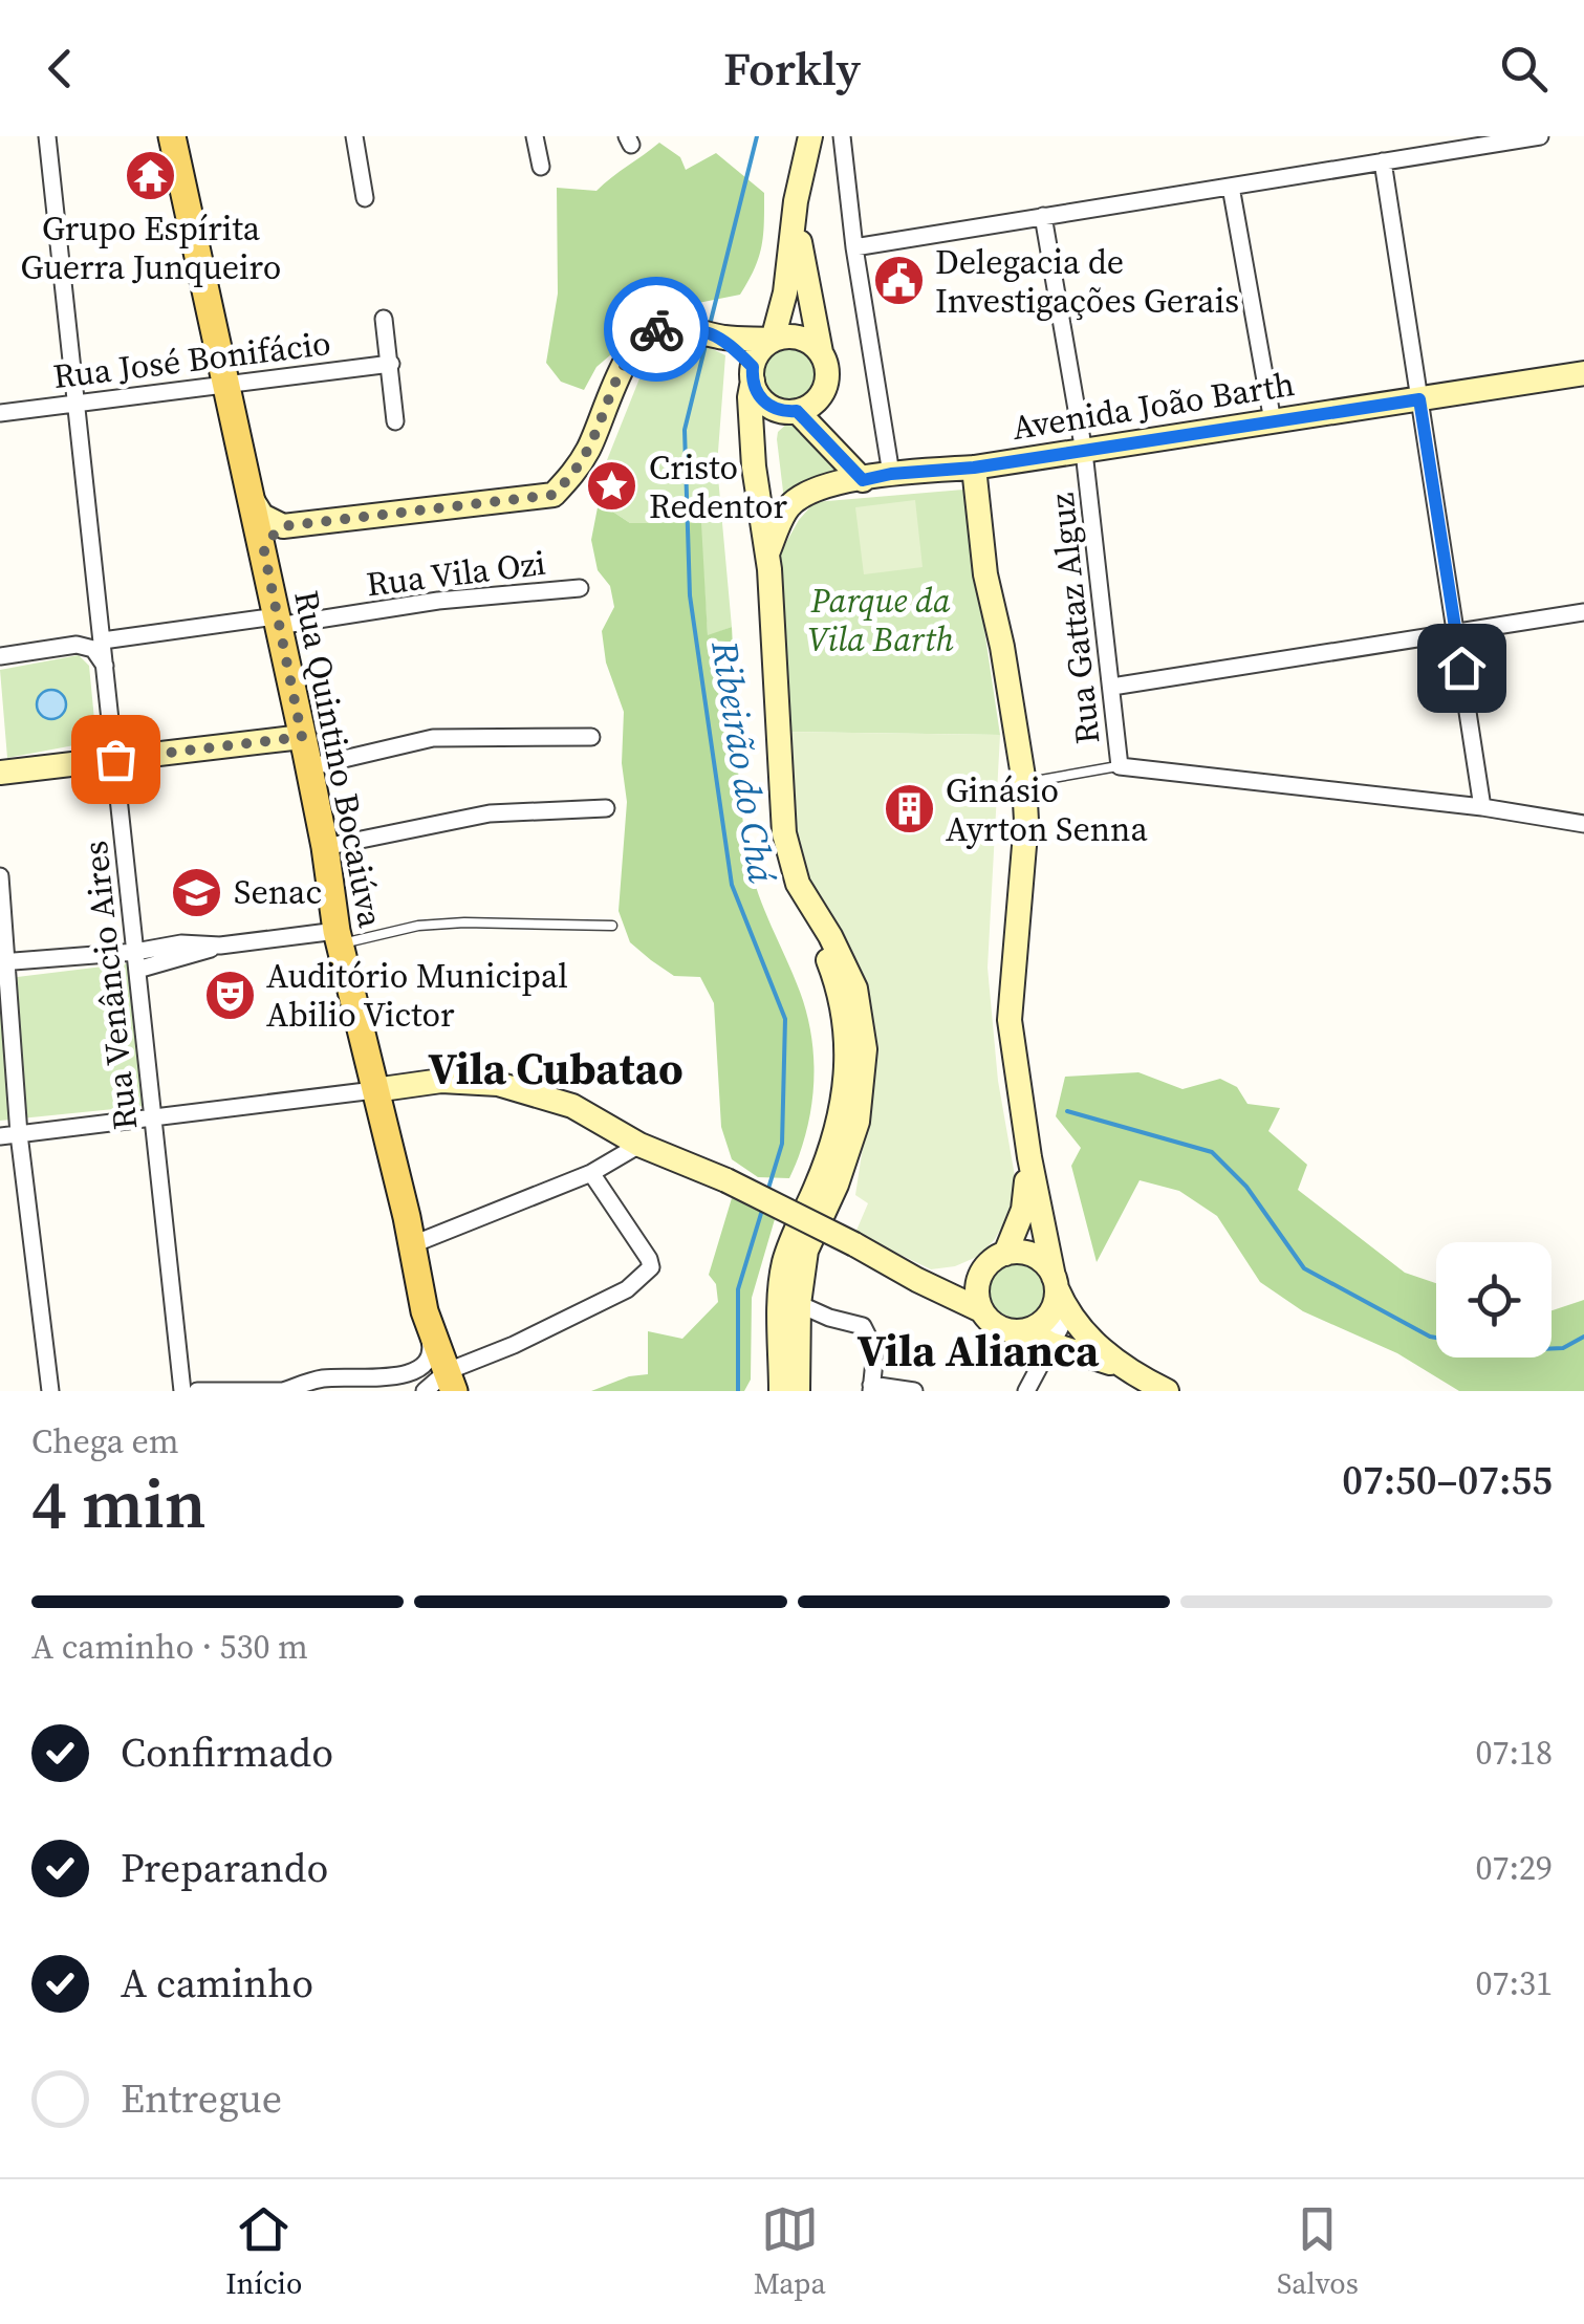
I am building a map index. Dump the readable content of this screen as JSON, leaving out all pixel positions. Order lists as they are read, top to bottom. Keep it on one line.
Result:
{"streets":{"main road":["Avenida João Barth","Rua Quintino Bocaiúva"],"street":["Rua José Bonifácio","Rua Vila Ozi","Rua Gattaz Alguz","Rua Venâncio Aires"]},"crossings":[["Rua José Bonifácio","Rua Quintino Bocaiúva"],["Rua José Bonifácio","Rua Venâncio Aires"],["Avenida João Barth","Rua Gattaz Alguz"],["Rua Vila Ozi","Rua Quintino Bocaiúva"],["Rua Vila Ozi","Rua Venâncio Aires"]],"districts":["Vila Cubatao","Vila Alianca"],"water":["Ribeirão do Chá"],"parks":["Parque da Vila Barth"],"places":{"temple":["Grupo Espírita Guerra Junqueiro"],"public building":["Delegacia de Investigações Gerais"],"place":["Cristo Redentor"],"building":["Ginásio Ayrton Senna"],"school or university":["Senac"],"theatre":["Auditório Municipal Abilio Victor"]},"page":{"header":"Forkly","heading":["4 min","Chega em","07:50–07:55"],"bar":"A caminho · 530 m","list":[["Confirmado","07:18"],["Preparando","07:29"],["A caminho","07:31"],"Entregue"],"tabs":["Início","Mapa","Salvos"]}}
